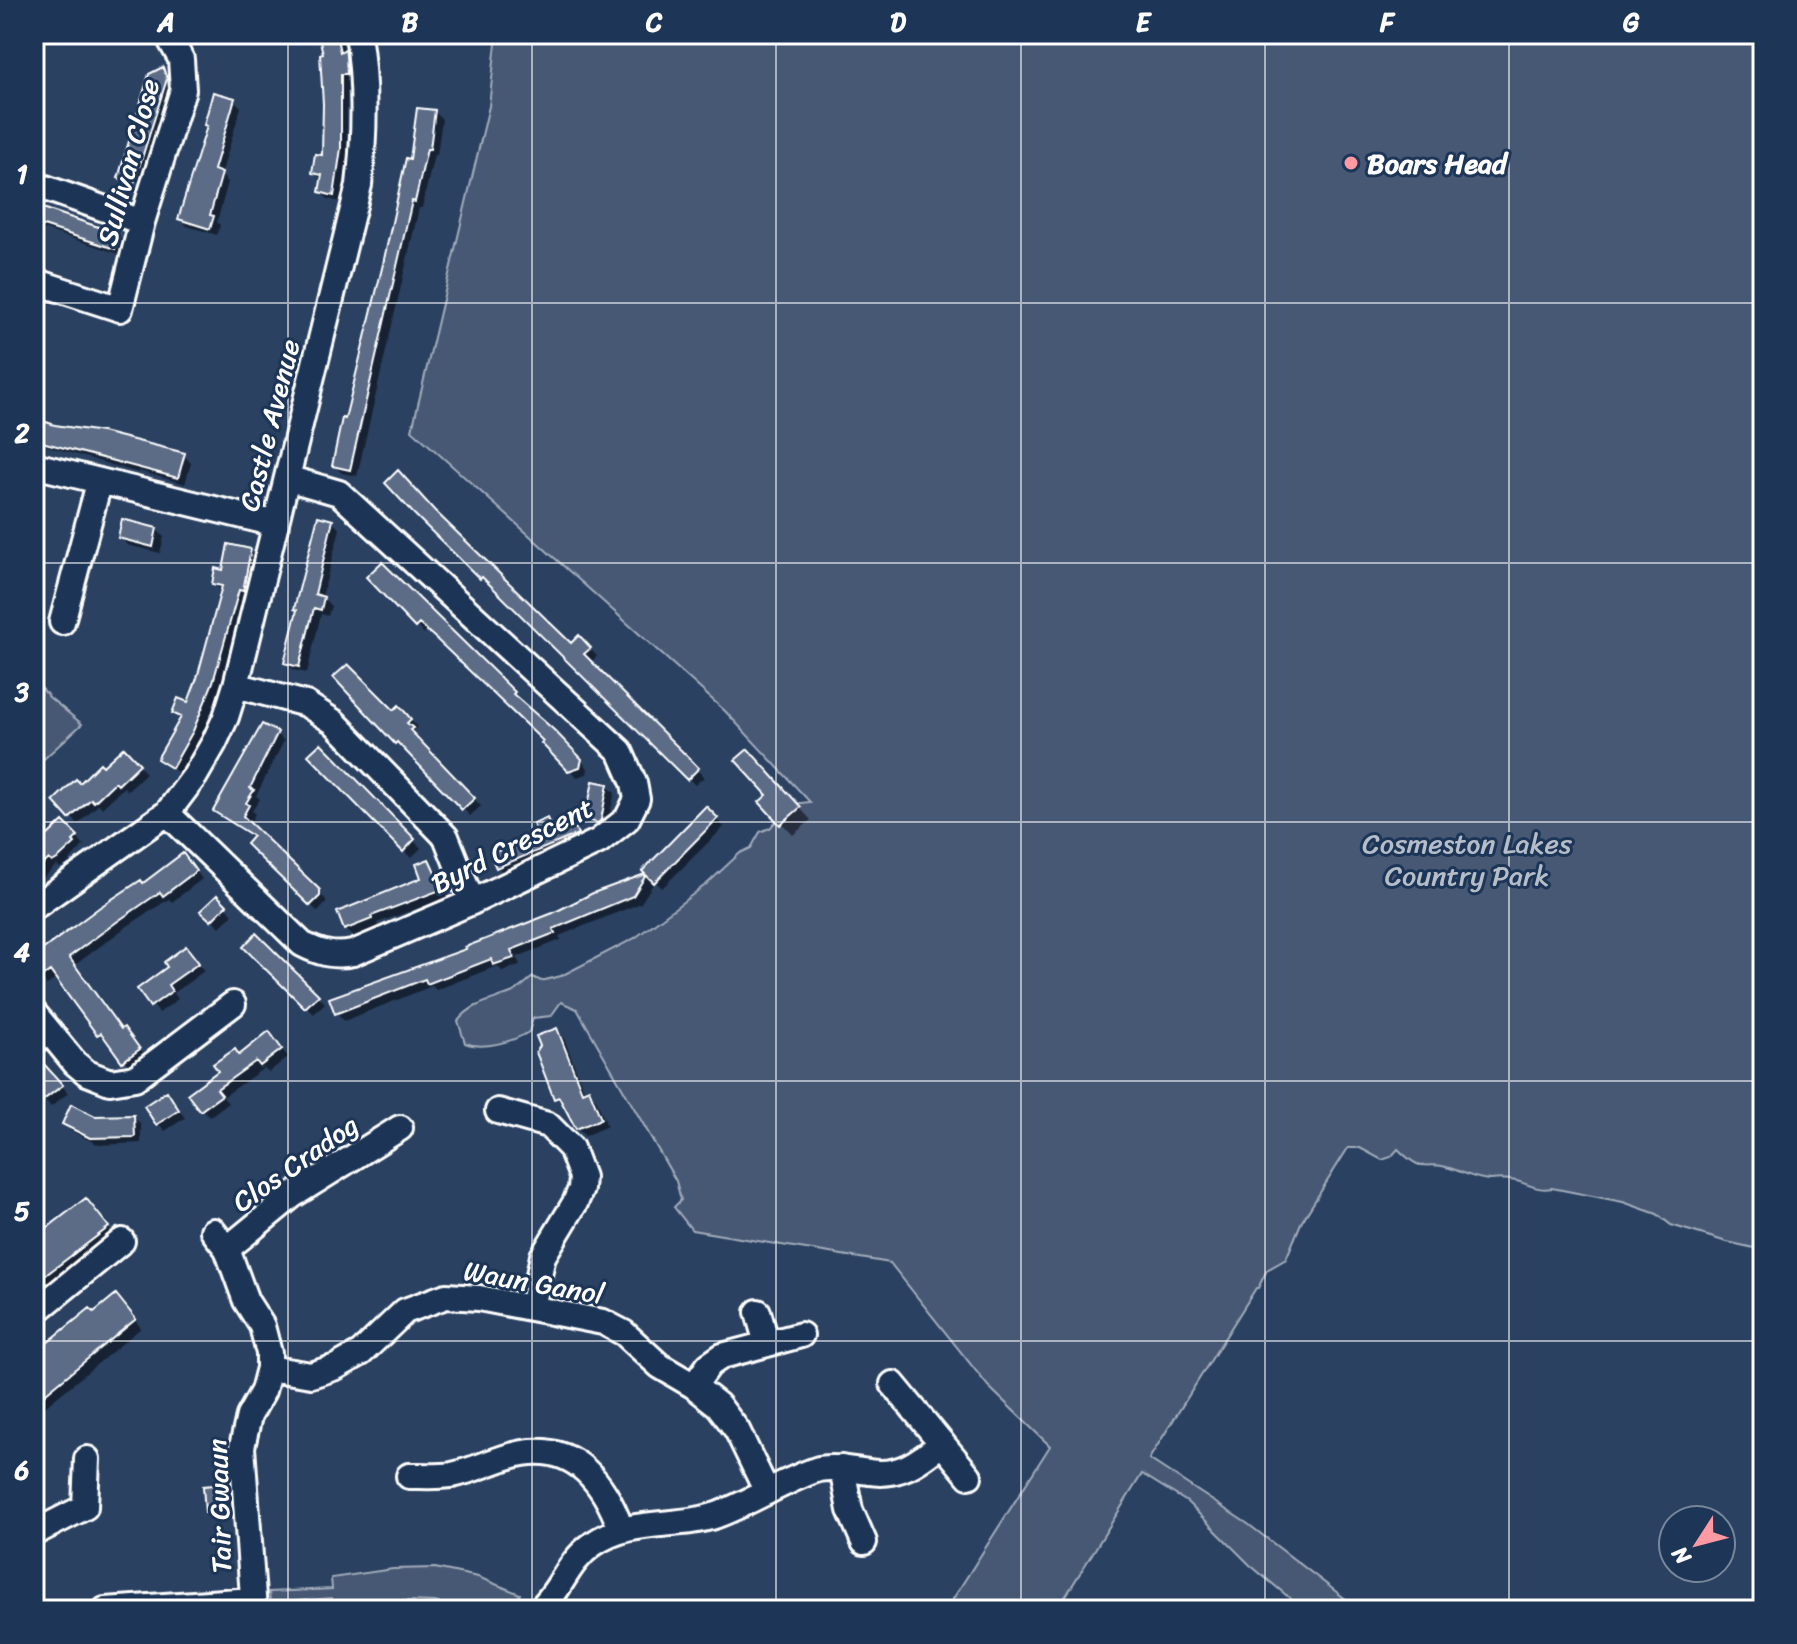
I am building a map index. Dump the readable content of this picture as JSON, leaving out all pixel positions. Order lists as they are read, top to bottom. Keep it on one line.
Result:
{"streets":{"street":["Sullivan Close","Castle Avenue","Byrd Crescent","Clos Cradog","Waun Ganol","Tair Gwaun"]},"crossings":[["Castle Avenue","Byrd Crescent"],["Clos Cradog","Waun Ganol"],["Clos Cradog","Tair Gwaun"],["Waun Ganol","Tair Gwaun"]],"parks":["Cosmeston Lakes Country Park"],"places":["Boars Head"],"north":"bottom left","grid":{"columns":["A","B","C","D","E","F","G"],"rows":["1","2","3","4","5","6"]}}
